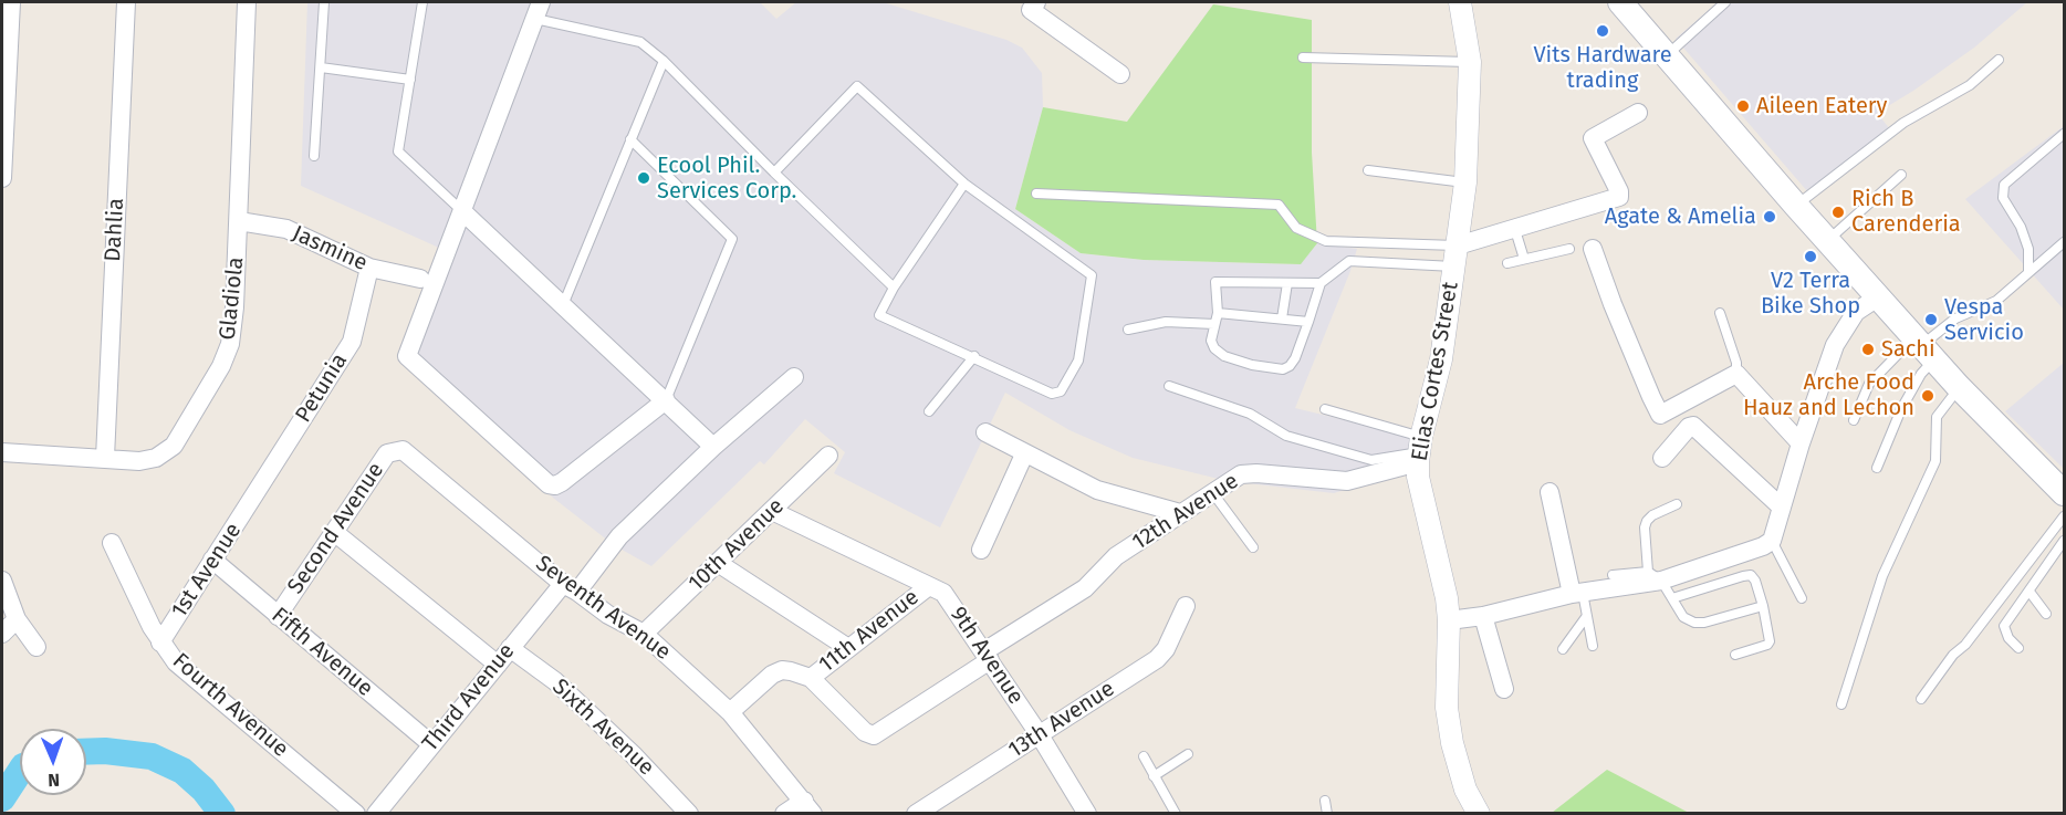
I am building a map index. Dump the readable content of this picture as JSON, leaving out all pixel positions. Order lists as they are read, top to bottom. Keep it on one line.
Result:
{"streets":{"street":["Dahlia","Jasmine","Gladiola","Elias Cortes Street","Petunia","12th Avenue","Second Avenue","10th Avenue","1st Avenue","Seventh Avenue","11th Avenue","Fifth Avenue","9th Avenue","Third Avenue","Fourth Avenue","13th Avenue","Sixth Avenue"]},"crossings":[["Dahlia","Gladiola"],["Jasmine","Gladiola"],["Jasmine","Petunia"],["Elias Cortes Street","12th Avenue"],["Petunia","1st Avenue"],["12th Avenue","11th Avenue"],["12th Avenue","9th Avenue"],["Second Avenue","Seventh Avenue"],["Second Avenue","Fifth Avenue"],["10th Avenue","Seventh Avenue"],["10th Avenue","9th Avenue"],["1st Avenue","Fifth Avenue"],["1st Avenue","Fourth Avenue"],["Seventh Avenue","Third Avenue"],["11th Avenue","9th Avenue"],["Fifth Avenue","Third Avenue"],["9th Avenue","13th Avenue"],["Third Avenue","Sixth Avenue"]],"places":["Vits Hardware trading","Aileen Eatery","Ecool Phil. Services Corp.","Rich B Carenderia","Agate & Amelia","V2 Terra Bike Shop","Vespa Servicio","Sachi","Arche Food Hauz and Lechon"],"north":"bottom"}
